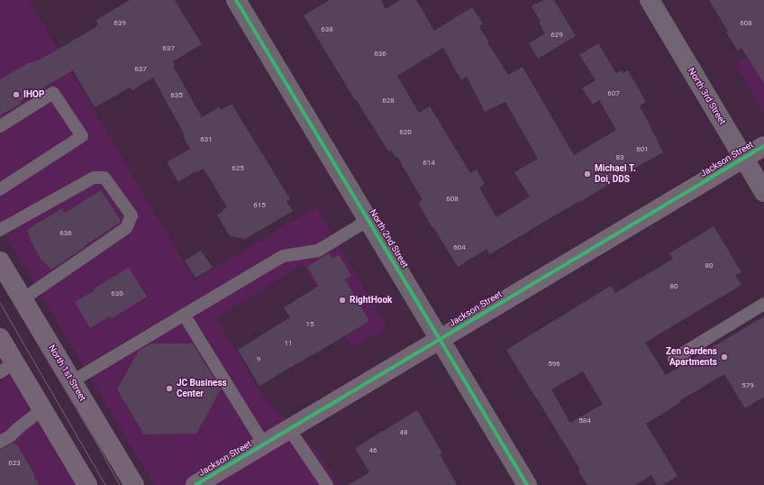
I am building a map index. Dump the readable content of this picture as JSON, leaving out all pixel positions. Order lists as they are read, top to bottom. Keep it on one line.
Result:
{"streets":{"street":["North 3rd Street","Jackson Street","North 2nd Street","North 1st Street"]},"crossings":[["North 3rd Street","Jackson Street"],["Jackson Street","North 2nd Street"]],"places":["IHOP","Michael T. Doi, DDS","RightHook","Zen Gardens Apartments","JC Business Center"],"house_numbers":["639","608","638","629","637","636","637","607","635","628","620","631","601","83","614","625","608","615","636","604","80","80","630","15","11","9","596","579","584","48","46","623"]}
